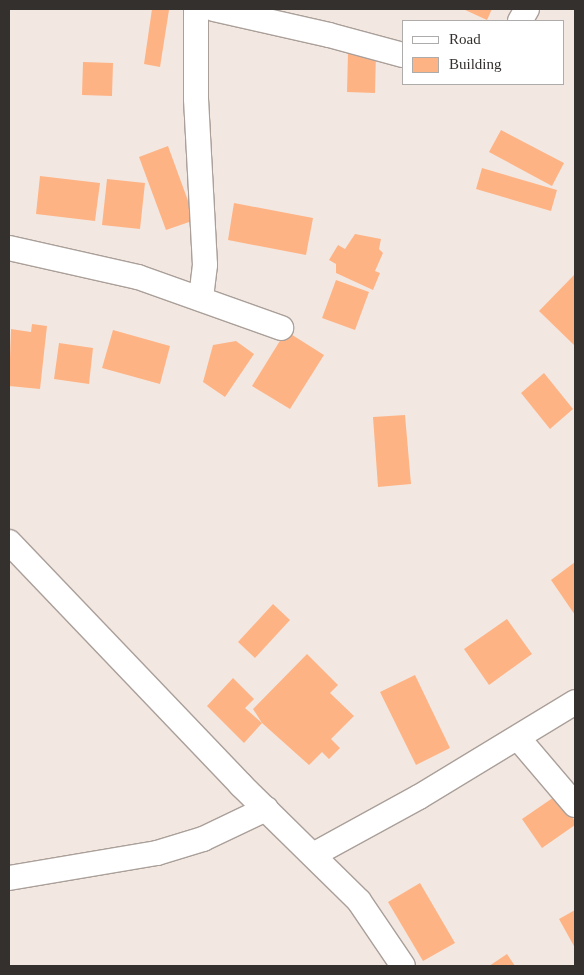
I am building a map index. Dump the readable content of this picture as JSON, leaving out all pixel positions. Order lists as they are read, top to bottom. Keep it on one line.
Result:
{"legend":["Road","Building"]}
